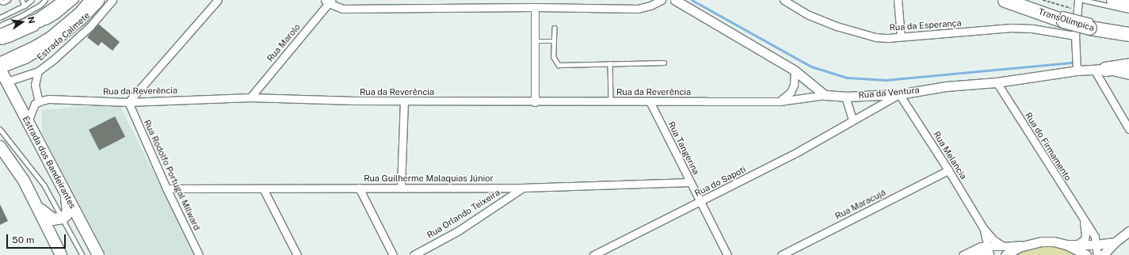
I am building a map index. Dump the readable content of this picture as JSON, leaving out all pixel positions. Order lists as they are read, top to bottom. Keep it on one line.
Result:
{"streets":{"highway":["TransOlímpica"],"main road":["Estrada dos Bandeirantes"],"street":["Rua da Esperança","Estrada Calmete","Rua Marolo","Rua da Reverência","Rua da Ventura","Rua do Firmamento","Rua Tangerina","Rua Melancia","Rua Rodolfo Portugal Milward","Rua Guilherme Malaquias Júnior","Rua do Sapoti","Rua Maracujá","Rua Orlando Teixeira"]},"crossings":[["Estrada Calmete","Rua da Reverência"],["Estrada Calmete","Estrada dos Bandeirantes"],["Rua Marolo","Rua da Reverência"],["Rua da Reverência","Rua da Ventura"],["Rua da Reverência","Rua Tangerina"],["Rua da Reverência","Rua Rodolfo Portugal Milward"],["Rua da Ventura","Rua do Firmamento"],["Rua da Ventura","Rua Melancia"],["Rua da Ventura","Rua do Sapoti"],["Rua Tangerina","Rua Guilherme Malaquias Júnior"],["Rua Tangerina","Rua do Sapoti"],["Rua Melancia","Rua do Sapoti"],["Rua Melancia","Rua Maracujá"],["Rua Rodolfo Portugal Milward","Rua Guilherme Malaquias Júnior"],["Rua Guilherme Malaquias Júnior","Rua Orlando Teixeira"]],"scale_bar":"50 m","north":"right"}
